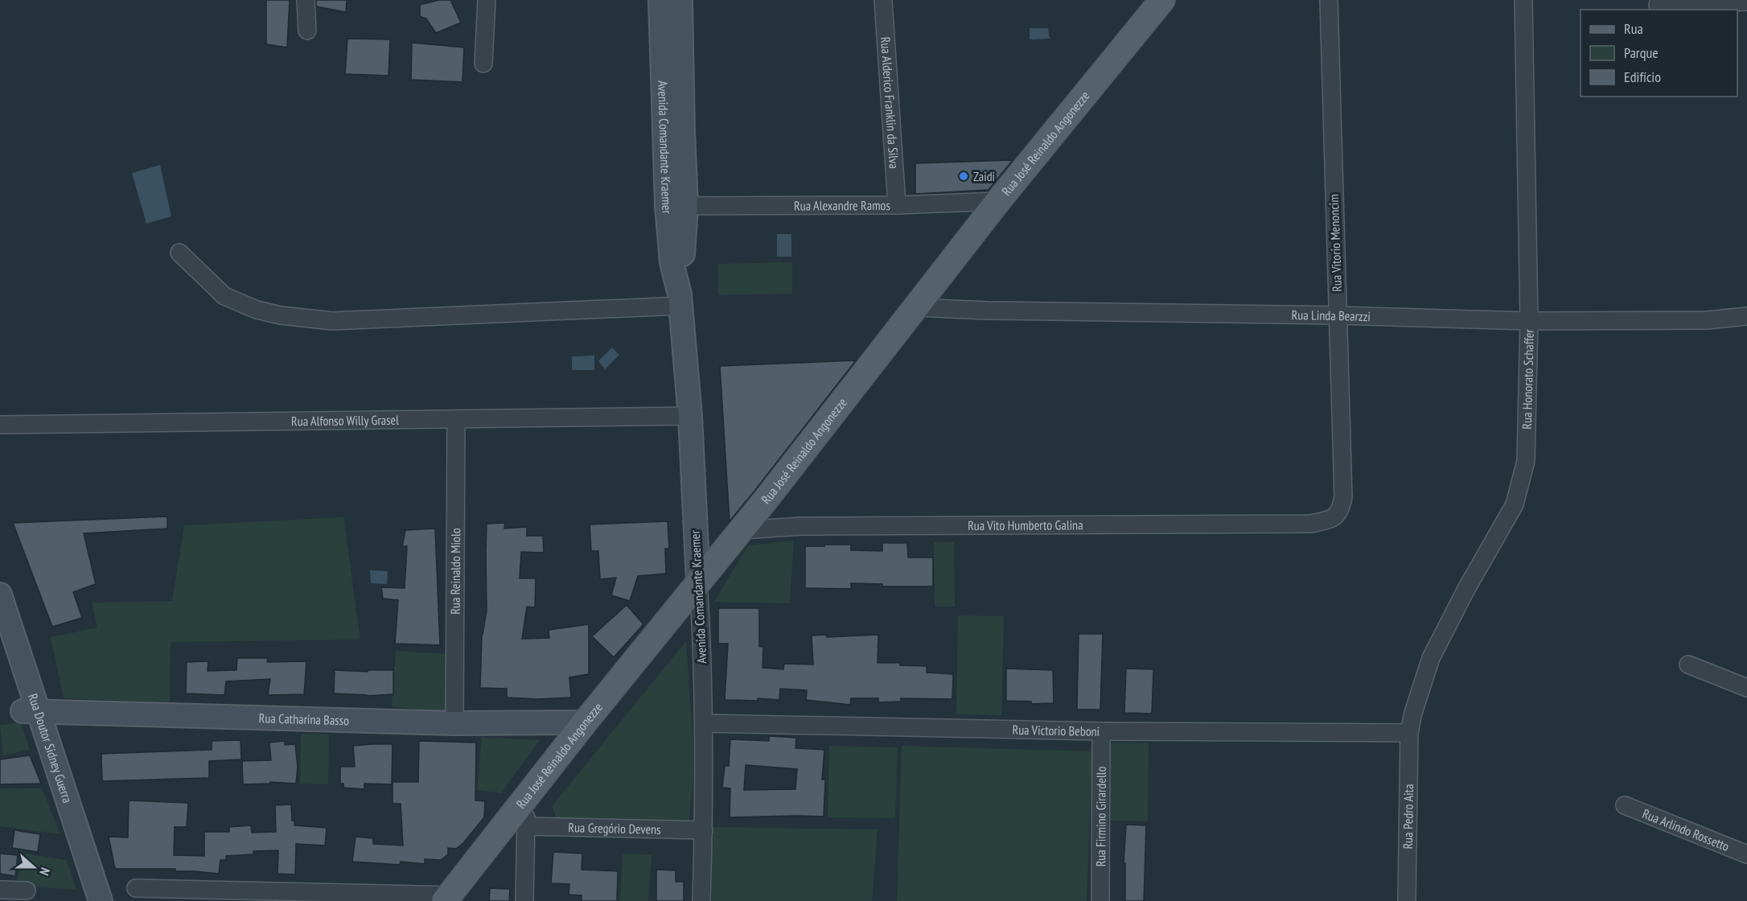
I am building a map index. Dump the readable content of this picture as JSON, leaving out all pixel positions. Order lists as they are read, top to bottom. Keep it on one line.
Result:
{"streets":{"main road":["Rua José Reinaldo Angonezze","Avenida Comandante Kraemer","Rua Catharina Basso","Rua Doutor Sidney Guerra"],"street":["Rua Alderico Franklin da Silva","Rua Alexandre Ramos","Rua Vitorio Menoncim","Rua Linda Bearzzi","Rua Honorato Schaffer","Rua Alfonso Willy Grasel","Rua Vito Humberto Galina","Rua Reinaldo Miolo","Rua Victorio Beboni","Rua Firmino Girardello","Rua Pedro Aita","Rua Gregório Devens","Rua Arlindo Rossetto"]},"crossings":[["Rua Alderico Franklin da Silva","Rua Alexandre Ramos"],["Rua José Reinaldo Angonezze","Avenida Comandante Kraemer"],["Rua José Reinaldo Angonezze","Rua Alexandre Ramos"],["Rua José Reinaldo Angonezze","Rua Linda Bearzzi"],["Rua José Reinaldo Angonezze","Rua Vito Humberto Galina"],["Rua José Reinaldo Angonezze","Rua Catharina Basso"],["Avenida Comandante Kraemer","Rua Alexandre Ramos"],["Avenida Comandante Kraemer","Rua Alfonso Willy Grasel"],["Avenida Comandante Kraemer","Rua Victorio Beboni"],["Avenida Comandante Kraemer","Rua Gregório Devens"],["Rua Vitorio Menoncim","Rua Linda Bearzzi"],["Rua Vitorio Menoncim","Rua Vito Humberto Galina"],["Rua Linda Bearzzi","Rua Honorato Schaffer"],["Rua Honorato Schaffer","Rua Victorio Beboni"],["Rua Honorato Schaffer","Rua Pedro Aita"],["Rua Alfonso Willy Grasel","Rua Reinaldo Miolo"],["Rua Reinaldo Miolo","Rua Catharina Basso"],["Rua Catharina Basso","Rua Doutor Sidney Guerra"],["Rua Victorio Beboni","Rua Firmino Girardello"],["Rua Victorio Beboni","Rua Pedro Aita"]],"places":["Zaidi"],"legend":["Rua","Parque","Edifício"],"north":"right"}
